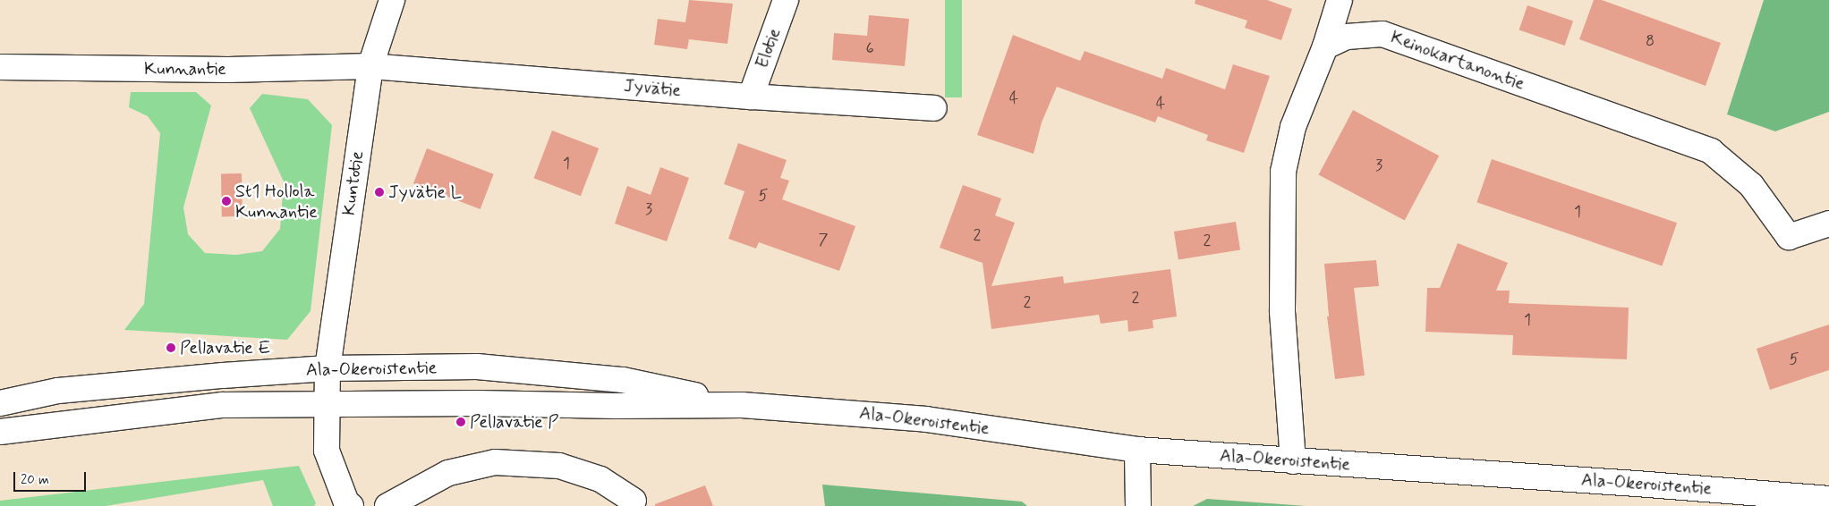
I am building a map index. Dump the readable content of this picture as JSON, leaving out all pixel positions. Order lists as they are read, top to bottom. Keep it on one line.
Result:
{"streets":{"street":["Elotie","Keinokartanontie","Kunnantie","Jyvätie","Kuntotie","Ala-Okeroistentie"]},"crossings":[["Elotie","Jyvätie"],["Kunnantie","Jyvätie"],["Kunnantie","Kuntotie"],["Jyvätie","Kuntotie"],["Kuntotie","Ala-Okeroistentie"]],"places":["Jyvätie L","St1 Hollola Kunnantie","Pellavatie E","Pellavatie P"],"house_numbers":["8","6","4","4","1","3","5","3","1","2","7","2","2","2","1","5"],"scale_bar":"20 m"}
